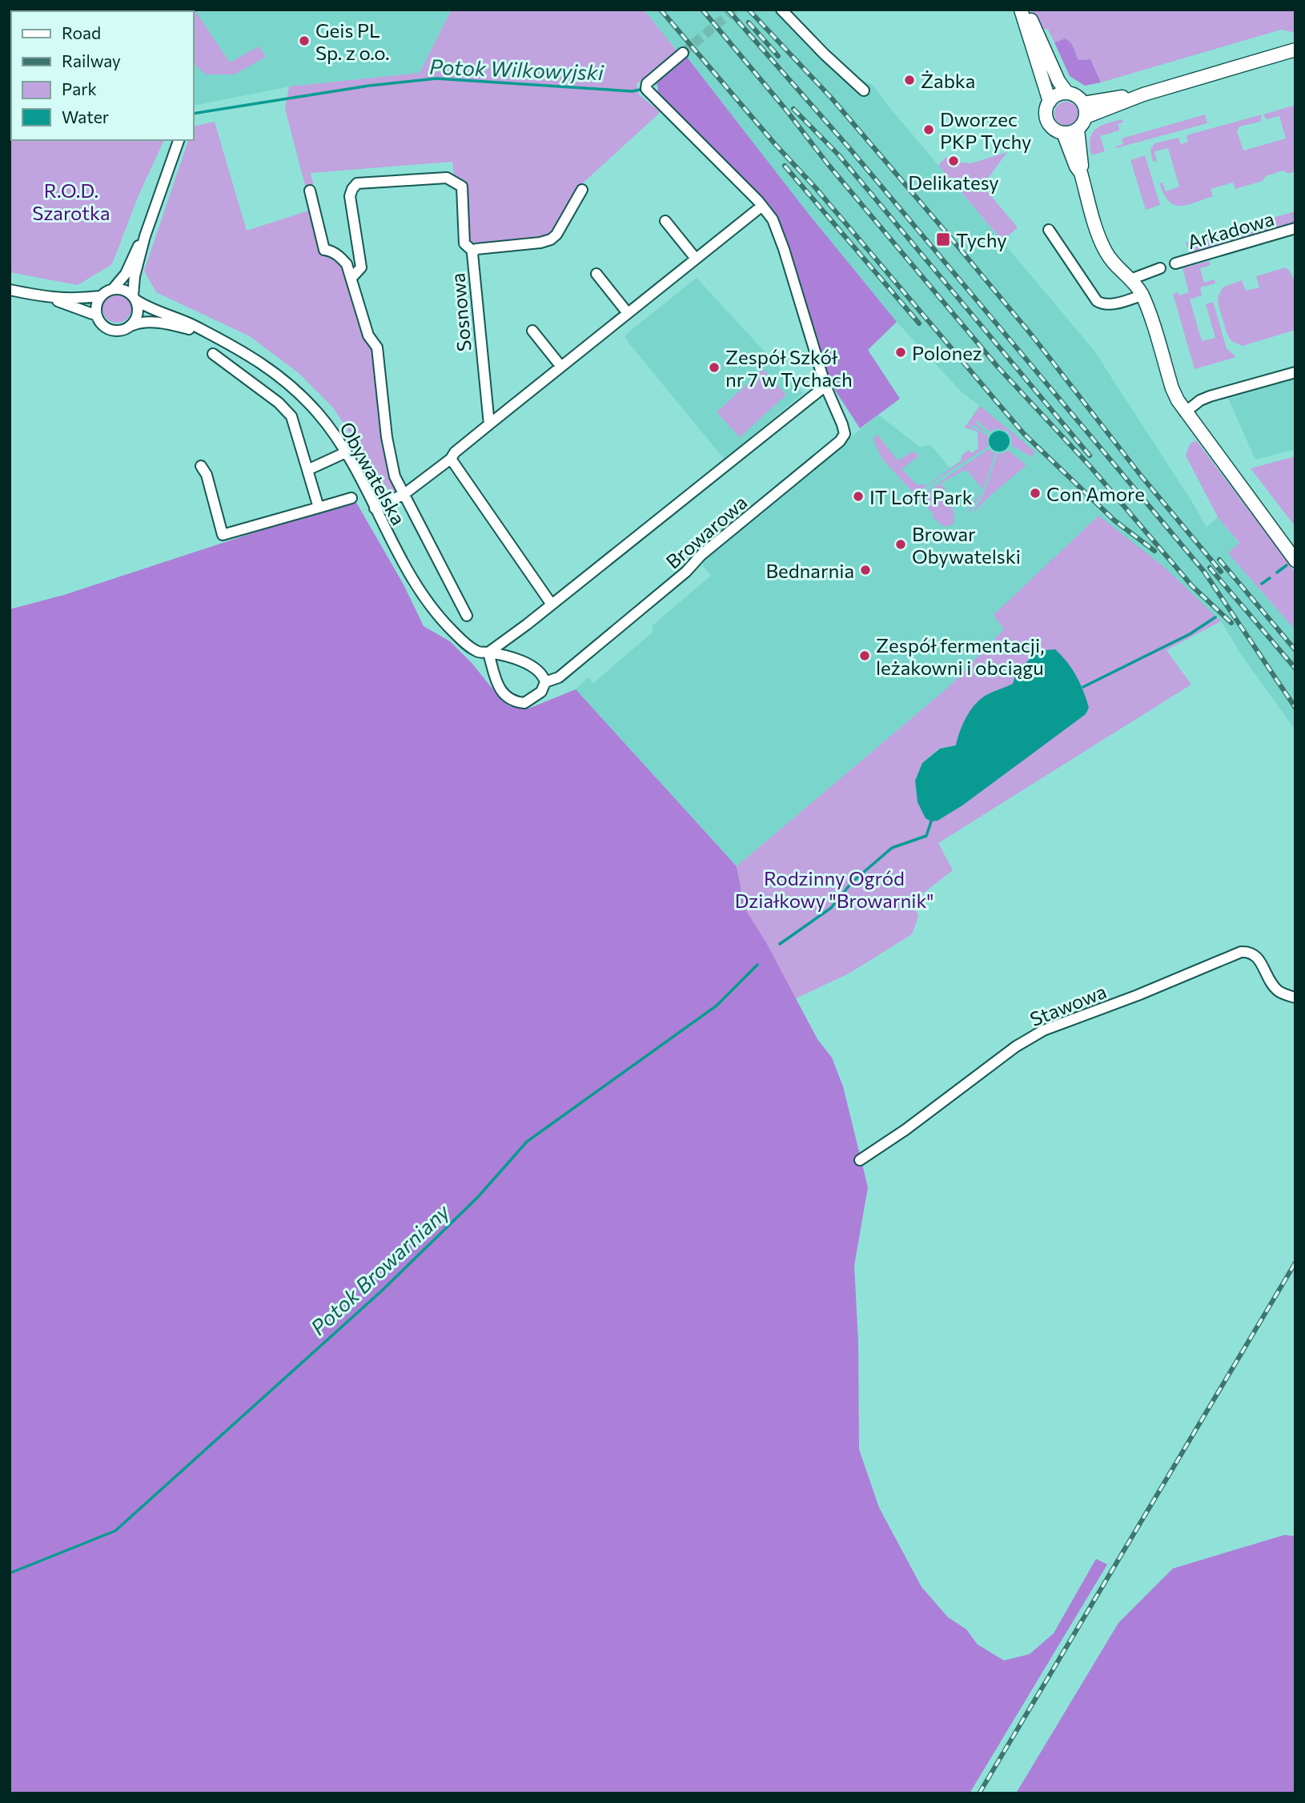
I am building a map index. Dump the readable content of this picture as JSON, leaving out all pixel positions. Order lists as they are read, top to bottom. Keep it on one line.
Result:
{"streets":{"street":["Arkadowa","Sosnowa","Obywatelska","Browarowa","Stawowa"]},"crossings":[["Obywatelska","Browarowa"]],"water":["Potok Wilkowyjski","Potok Browarniany"],"parks":["R.O.D. Szarotka","Rodzinny Ogród Działkowy \"Browarnik\""],"places":{"other":["Geis PL Sp. z o.o.","Żabka","Dworzec PKP Tychy","Delikatesy","Polonez","Zespół Szkół nr 7 w Tychach","Con Amore","IT Loft Park","Browar Obywatelski","Bednarnia","Zespół fermentacji, leżakowni i obciągu"],"transit":["Tychy"]},"legend":["Road","Railway","Park","Water"]}
